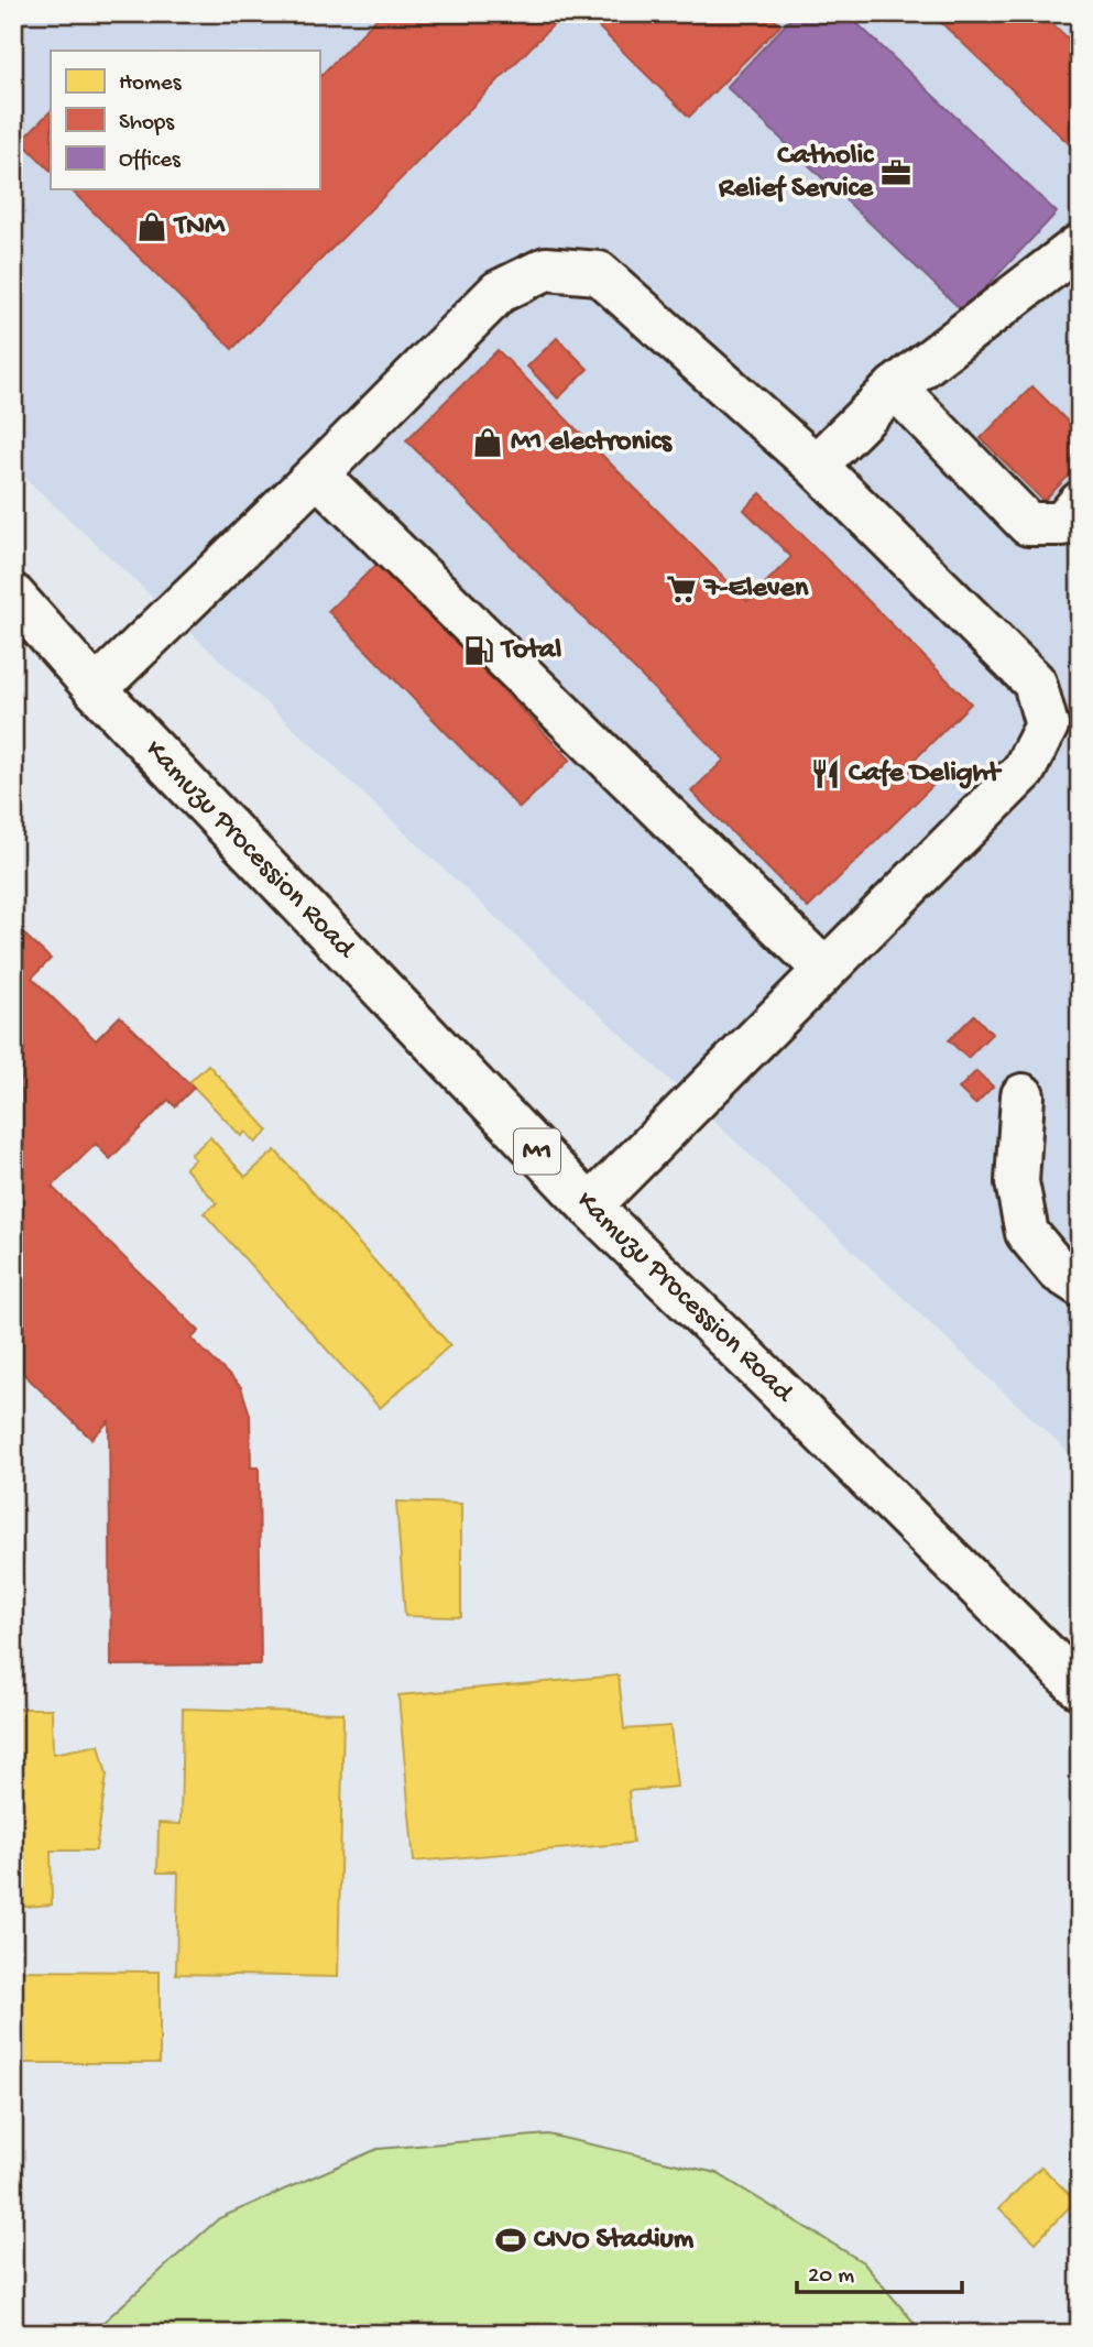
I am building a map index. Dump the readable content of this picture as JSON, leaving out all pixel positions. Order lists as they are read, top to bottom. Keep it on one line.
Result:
{"streets":{"main road":["Kamuzu Procession Road","M1"]},"places":{"office":["Catholic Relief Service"],"shop":["TNM","M1 electronics"],"supermarket":["7-Eleven"],"fuel station":["Total"],"restaurant":["Cafe Delight"],"sports":["CIVO Stadium"]},"legend":["Homes","Shops","Offices"],"scale_bar":"20 m"}
